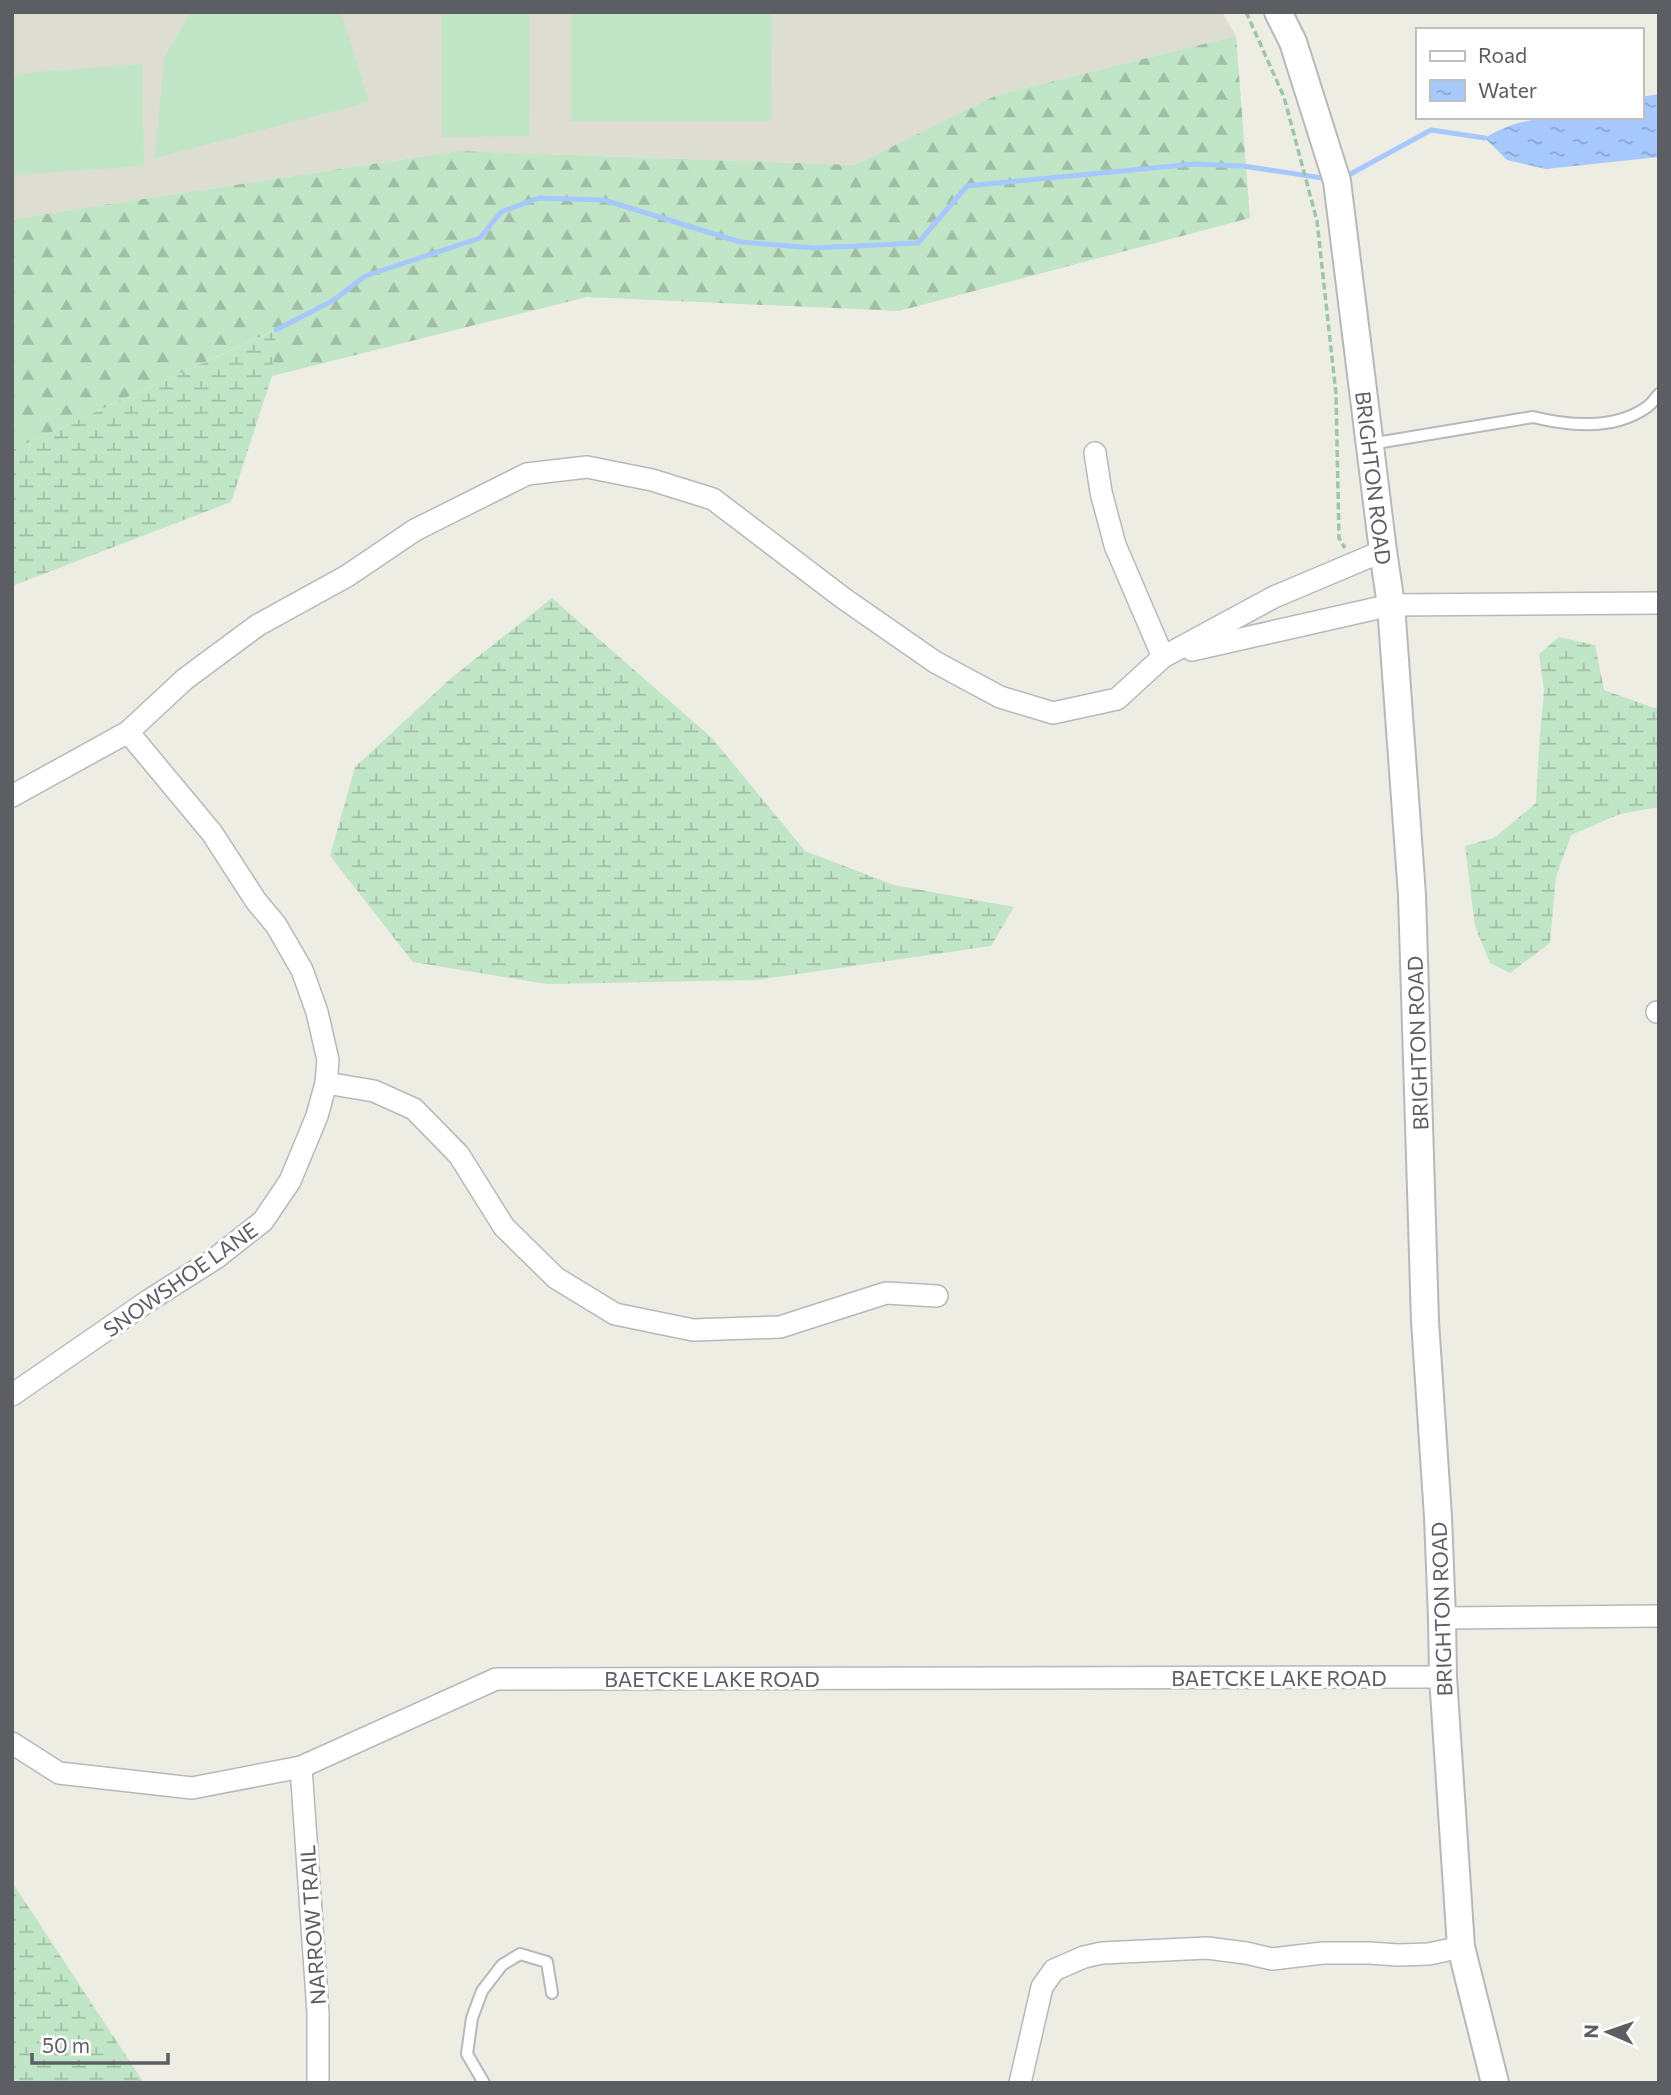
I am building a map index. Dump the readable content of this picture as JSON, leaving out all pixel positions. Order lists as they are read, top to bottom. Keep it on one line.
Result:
{"streets":{"street":["BRIGHTON ROAD","SNOWSHOE LANE","BAETCKE LAKE ROAD","NARROW TRAIL"]},"crossings":[["BRIGHTON ROAD","BAETCKE LAKE ROAD"],["BAETCKE LAKE ROAD","NARROW TRAIL"]],"legend":["Road","Water"],"scale_bar":"50 m","north":"left"}
